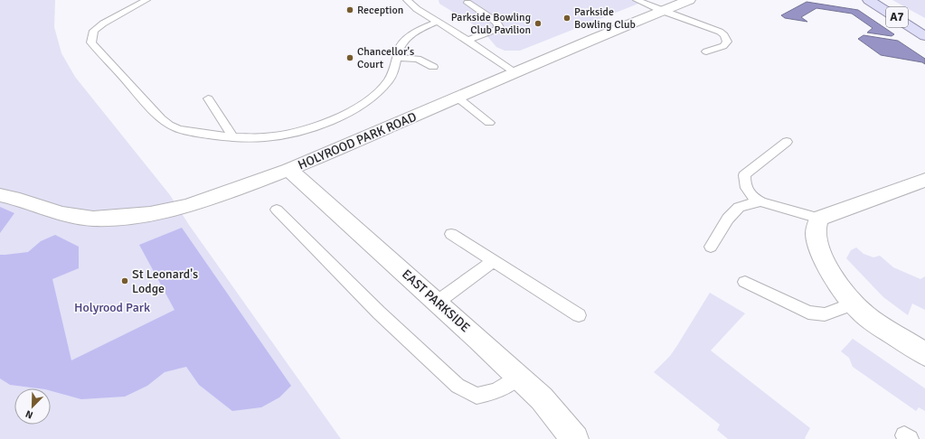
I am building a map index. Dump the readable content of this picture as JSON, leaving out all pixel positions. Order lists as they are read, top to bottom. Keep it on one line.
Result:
{"streets":{"main road":["A7"],"street":["HOLYROOD PARK ROAD","EAST PARKSIDE"]},"crossings":[["HOLYROOD PARK ROAD","EAST PARKSIDE"]],"parks":["Holyrood Park"],"places":["Reception","Parkside Bowling Club","Parkside Bowling Club Pavilion","Chancellor's Court","St Leonard's Lodge"],"north":"bottom left"}
